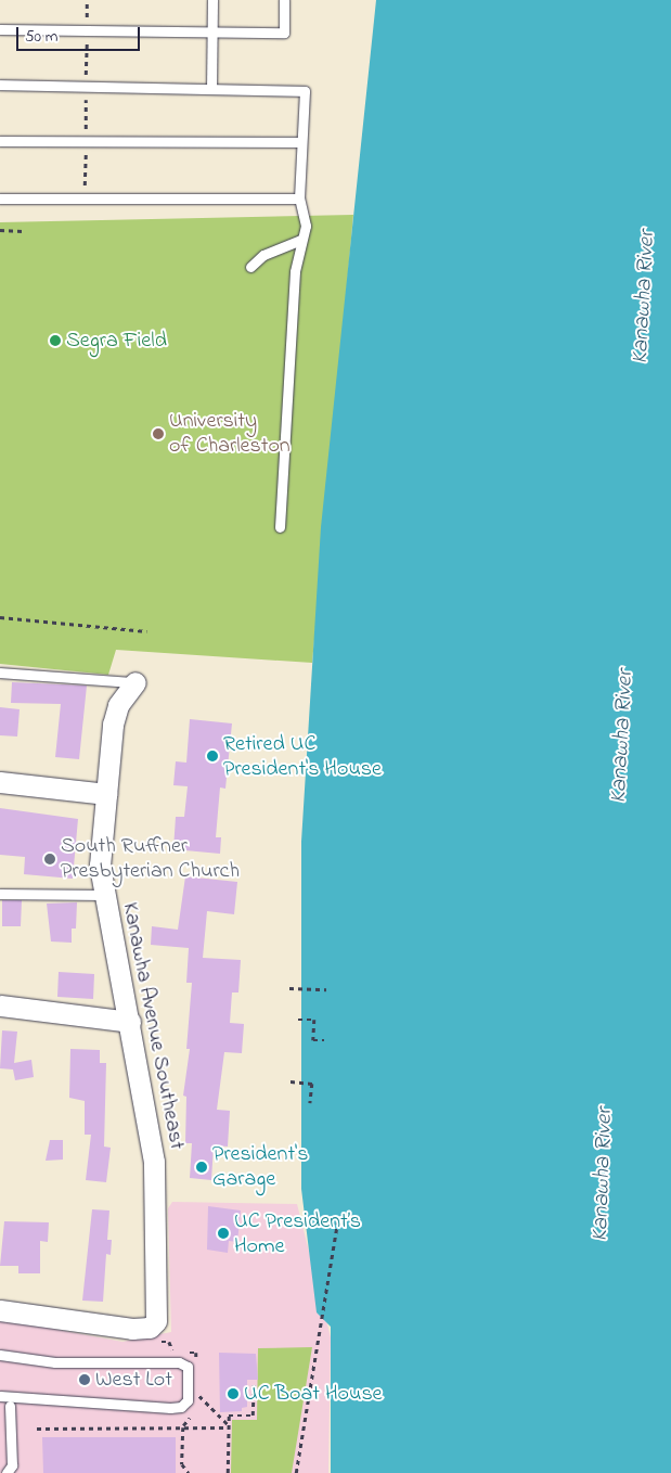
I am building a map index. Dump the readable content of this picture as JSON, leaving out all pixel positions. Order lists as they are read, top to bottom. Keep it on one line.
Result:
{"streets":{"street":["Kanawha Avenue Southeast"]},"water":["Kanawha River"],"places":["Segra Field","University of Charleston","Retired UC President's House","South Ruffner Presbyterian Church","President's Garage","UC President’s Home","West Lot","UC Boat House"],"scale_bar":"50 m"}
